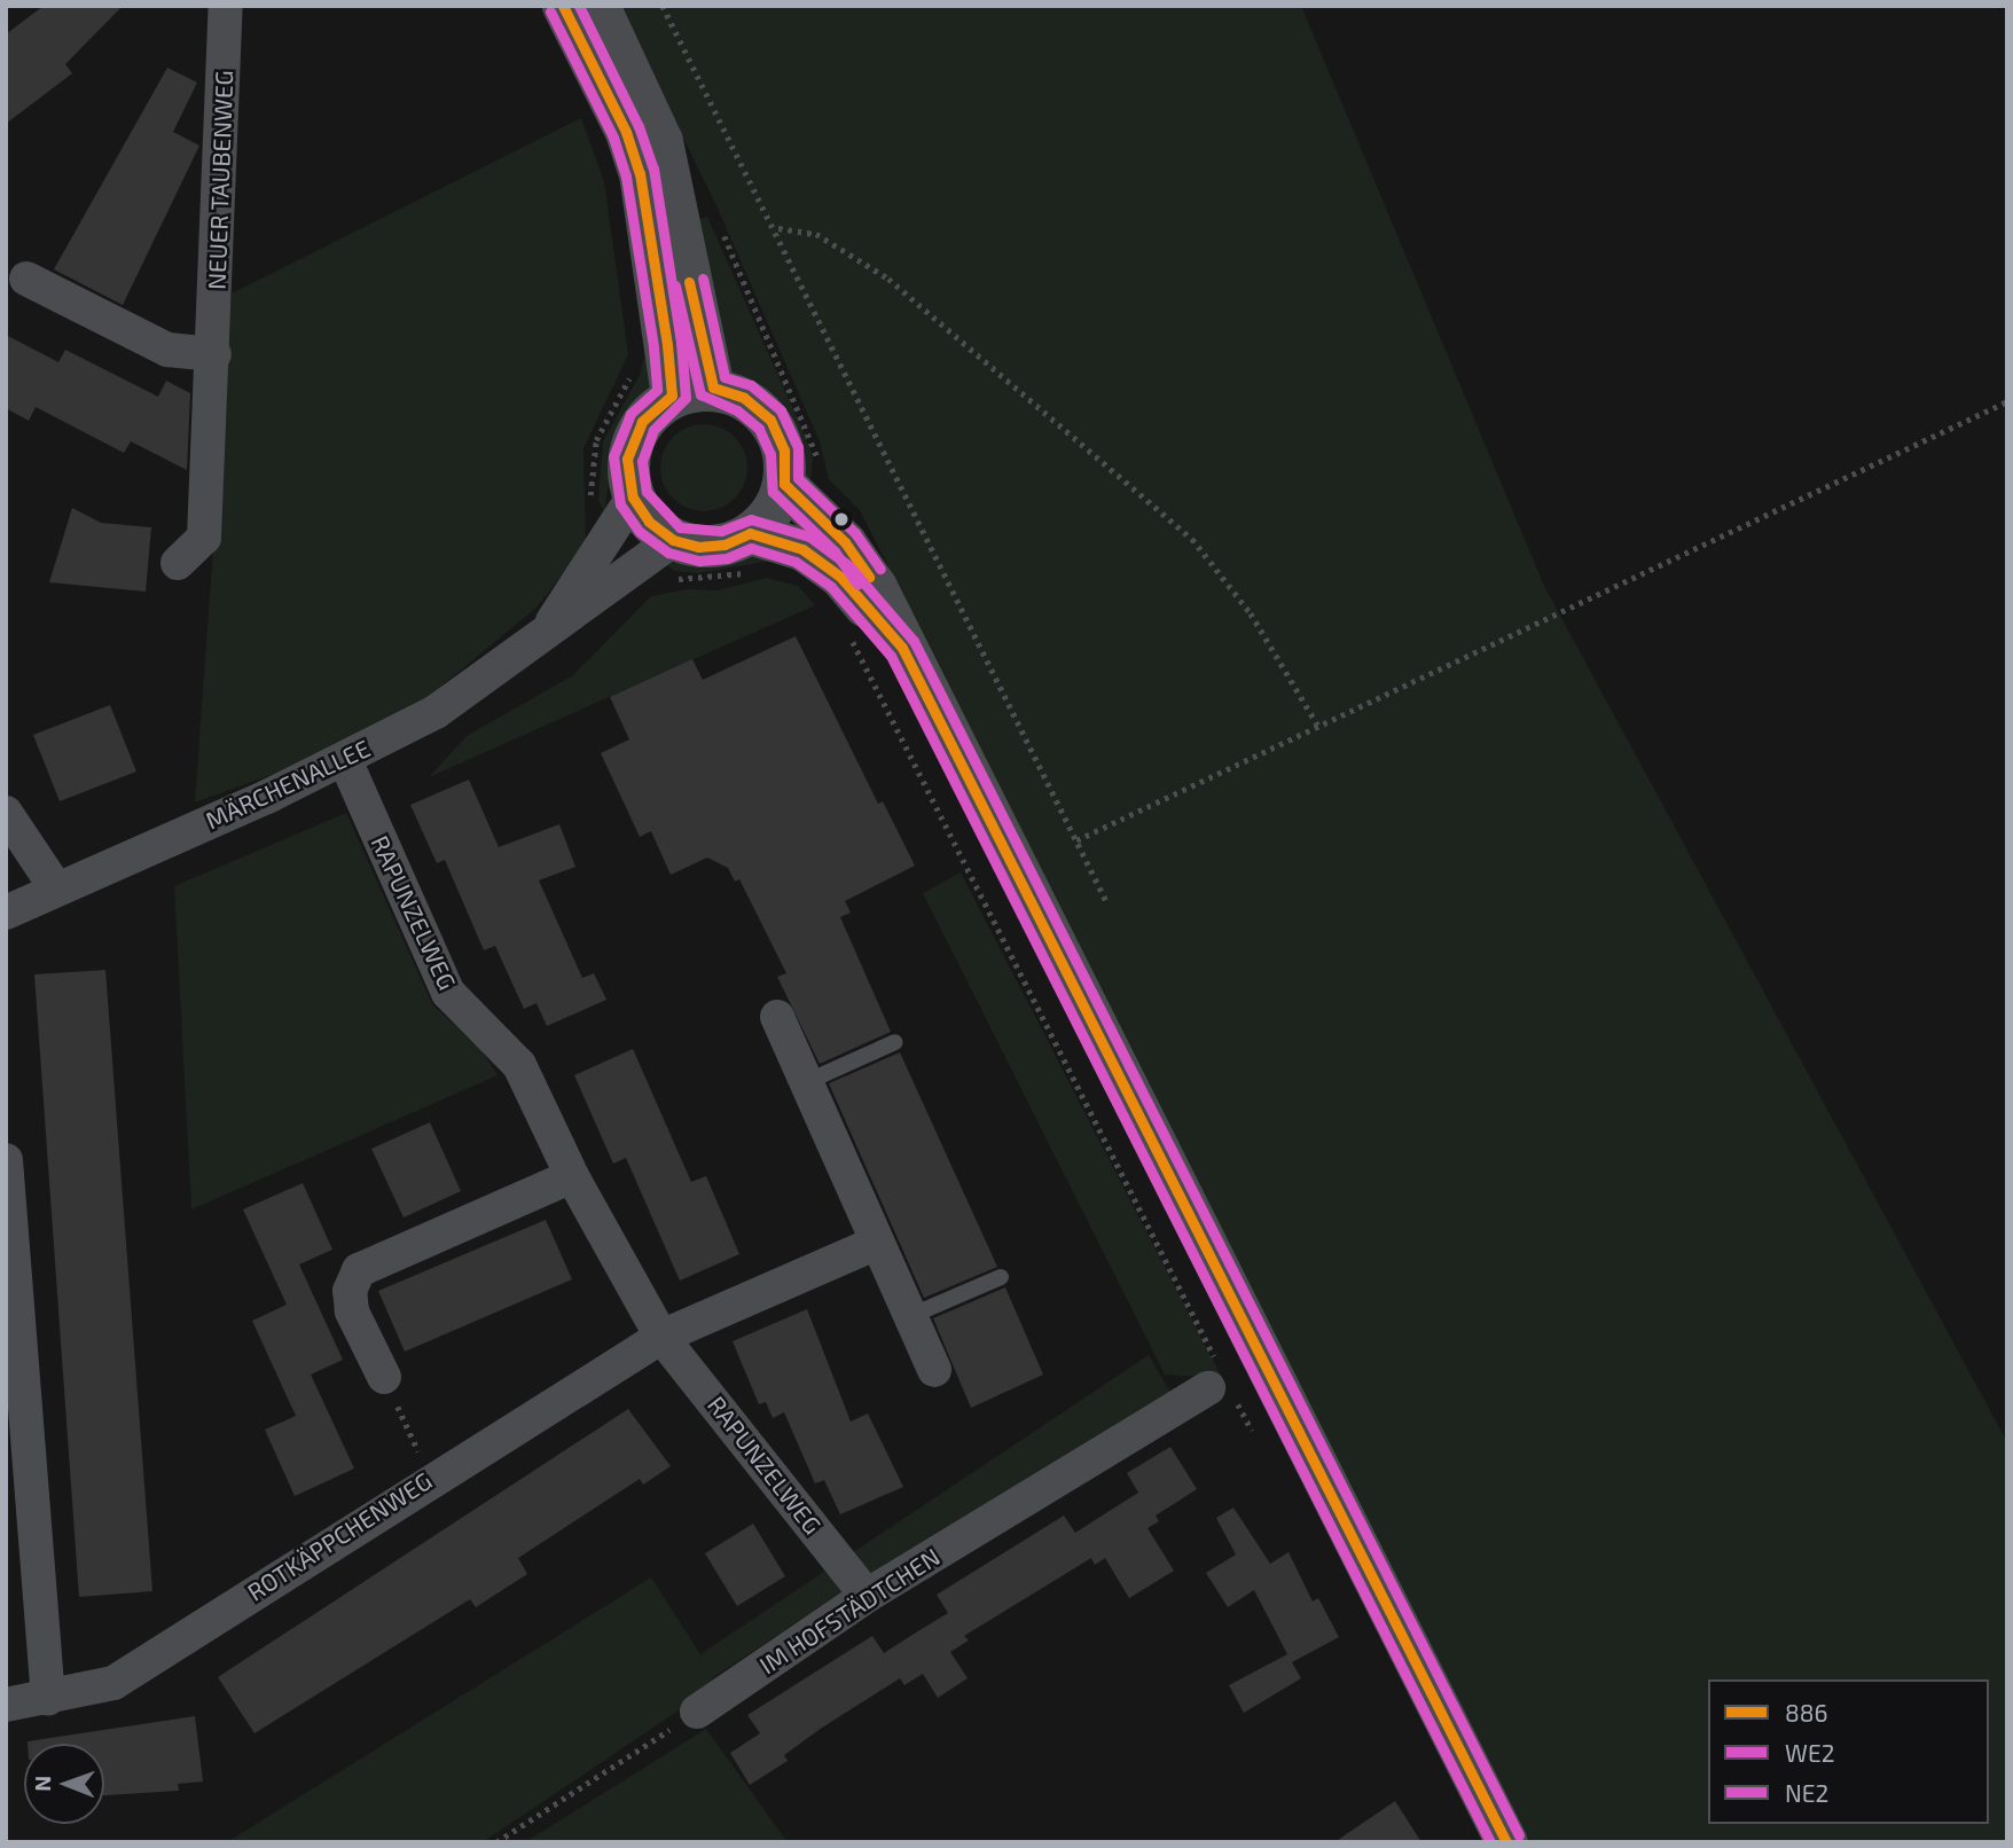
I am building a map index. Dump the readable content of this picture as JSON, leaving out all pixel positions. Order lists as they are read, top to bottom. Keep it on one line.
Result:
{"streets":{"street":["NEUER TAUBENWEG","MÄRCHENALLEE","RAPUNZELWEG","ROTKÄPPCHENWEG","IM HOFSTÄDTCHEN"]},"crossings":[["MÄRCHENALLEE","RAPUNZELWEG"],["RAPUNZELWEG","ROTKÄPPCHENWEG"],["RAPUNZELWEG","IM HOFSTÄDTCHEN"]],"lines":["transit line 886","transit line NE2","transit line WE2"],"legend":["886","WE2","NE2"],"north":"left"}
